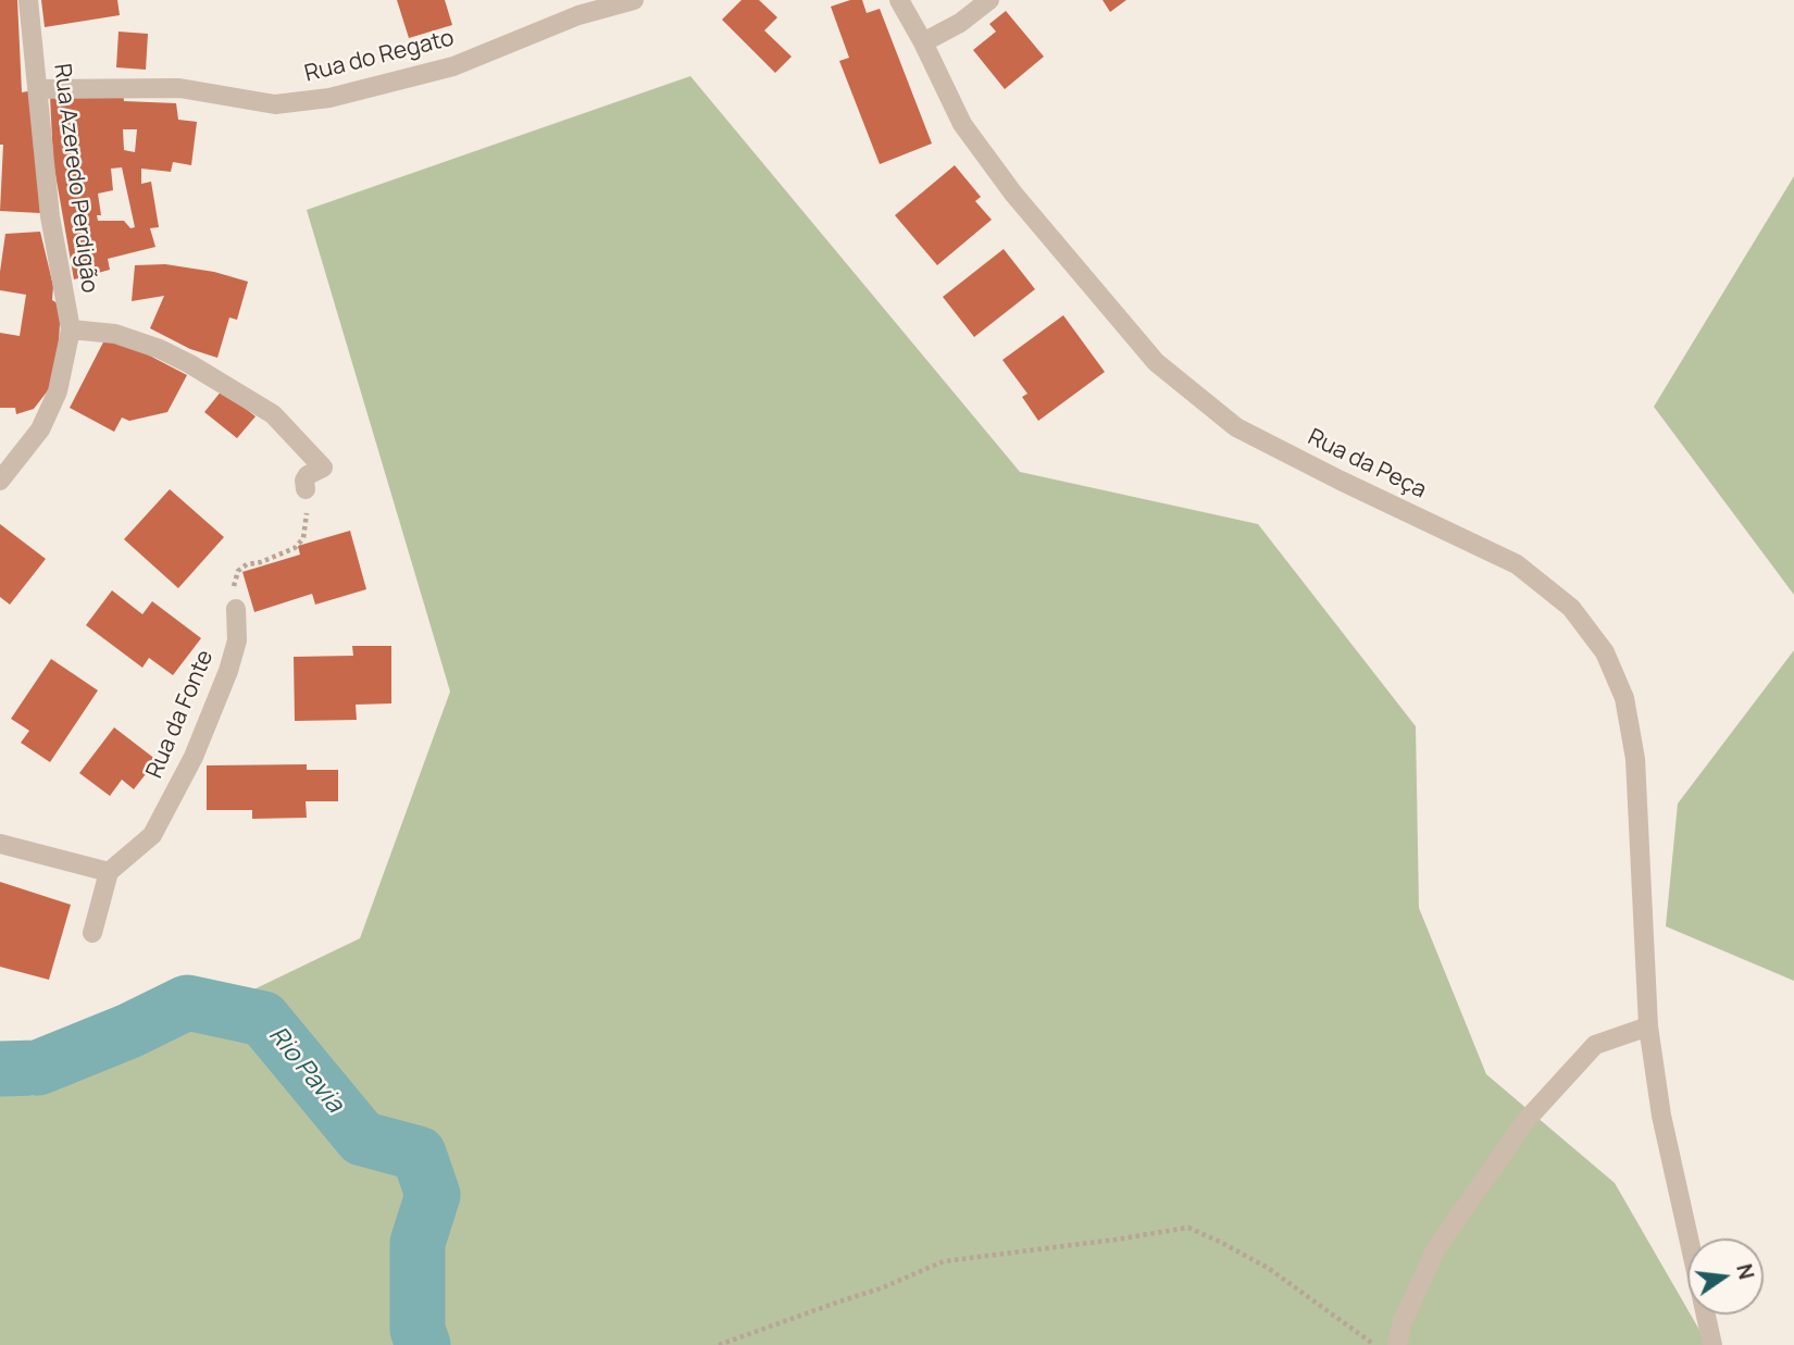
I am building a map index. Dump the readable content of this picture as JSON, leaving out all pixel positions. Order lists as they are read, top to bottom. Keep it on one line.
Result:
{"streets":{"street":["Rua do Regato","Rua Azeredo Perdigão","Rua da Peça","Rua da Fonte"]},"crossings":[["Rua do Regato","Rua Azeredo Perdigão"]],"water":["Rio Pavia"],"north":"right"}
